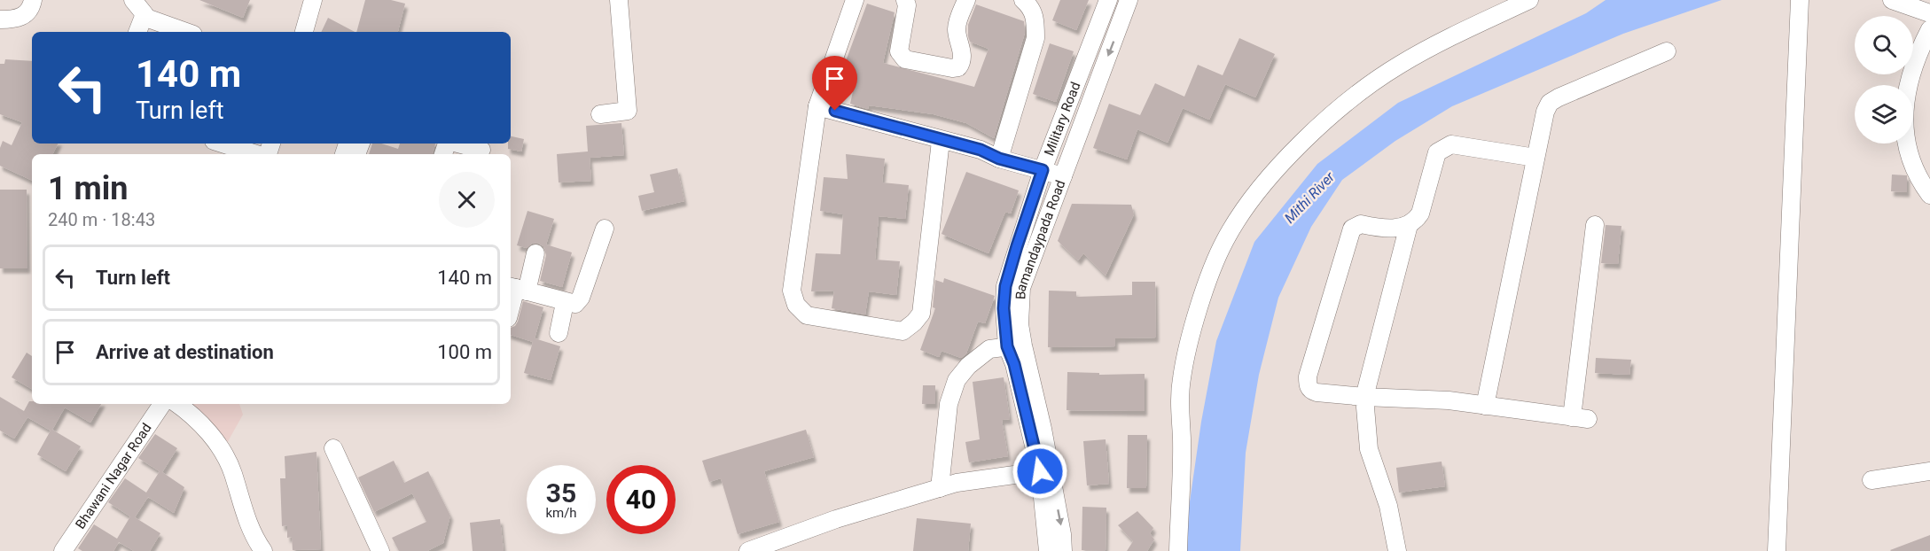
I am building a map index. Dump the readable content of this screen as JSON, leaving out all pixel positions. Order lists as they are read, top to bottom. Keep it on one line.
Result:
{"streets":{"street":["Military Road","Bamandaypada Road","Bhawani Nagar Road"]},"crossings":[["Military Road","Bamandaypada Road"]],"water":["Mithi River"],"page":{"turn":["140 m","Turn left"],"heading":["1 min","240 m · 18:43"],"list":[{"name":"Turn left","value":"140 m"},{"name":"Arrive at destination","value":"100 m"}],"speed":"35 km/h","limit":"40"}}
